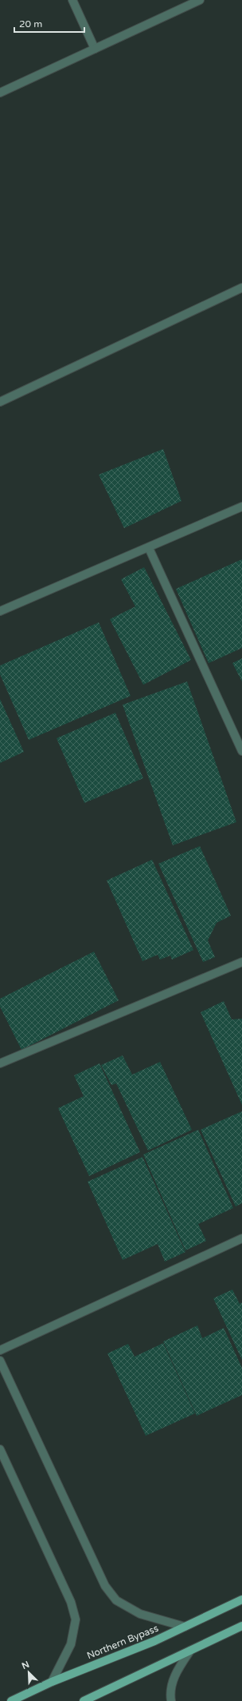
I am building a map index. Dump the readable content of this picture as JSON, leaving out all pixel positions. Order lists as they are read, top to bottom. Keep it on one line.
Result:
{"streets":{"main road":["Northern Bypass"]},"scale_bar":"20 m","north":"top left"}
